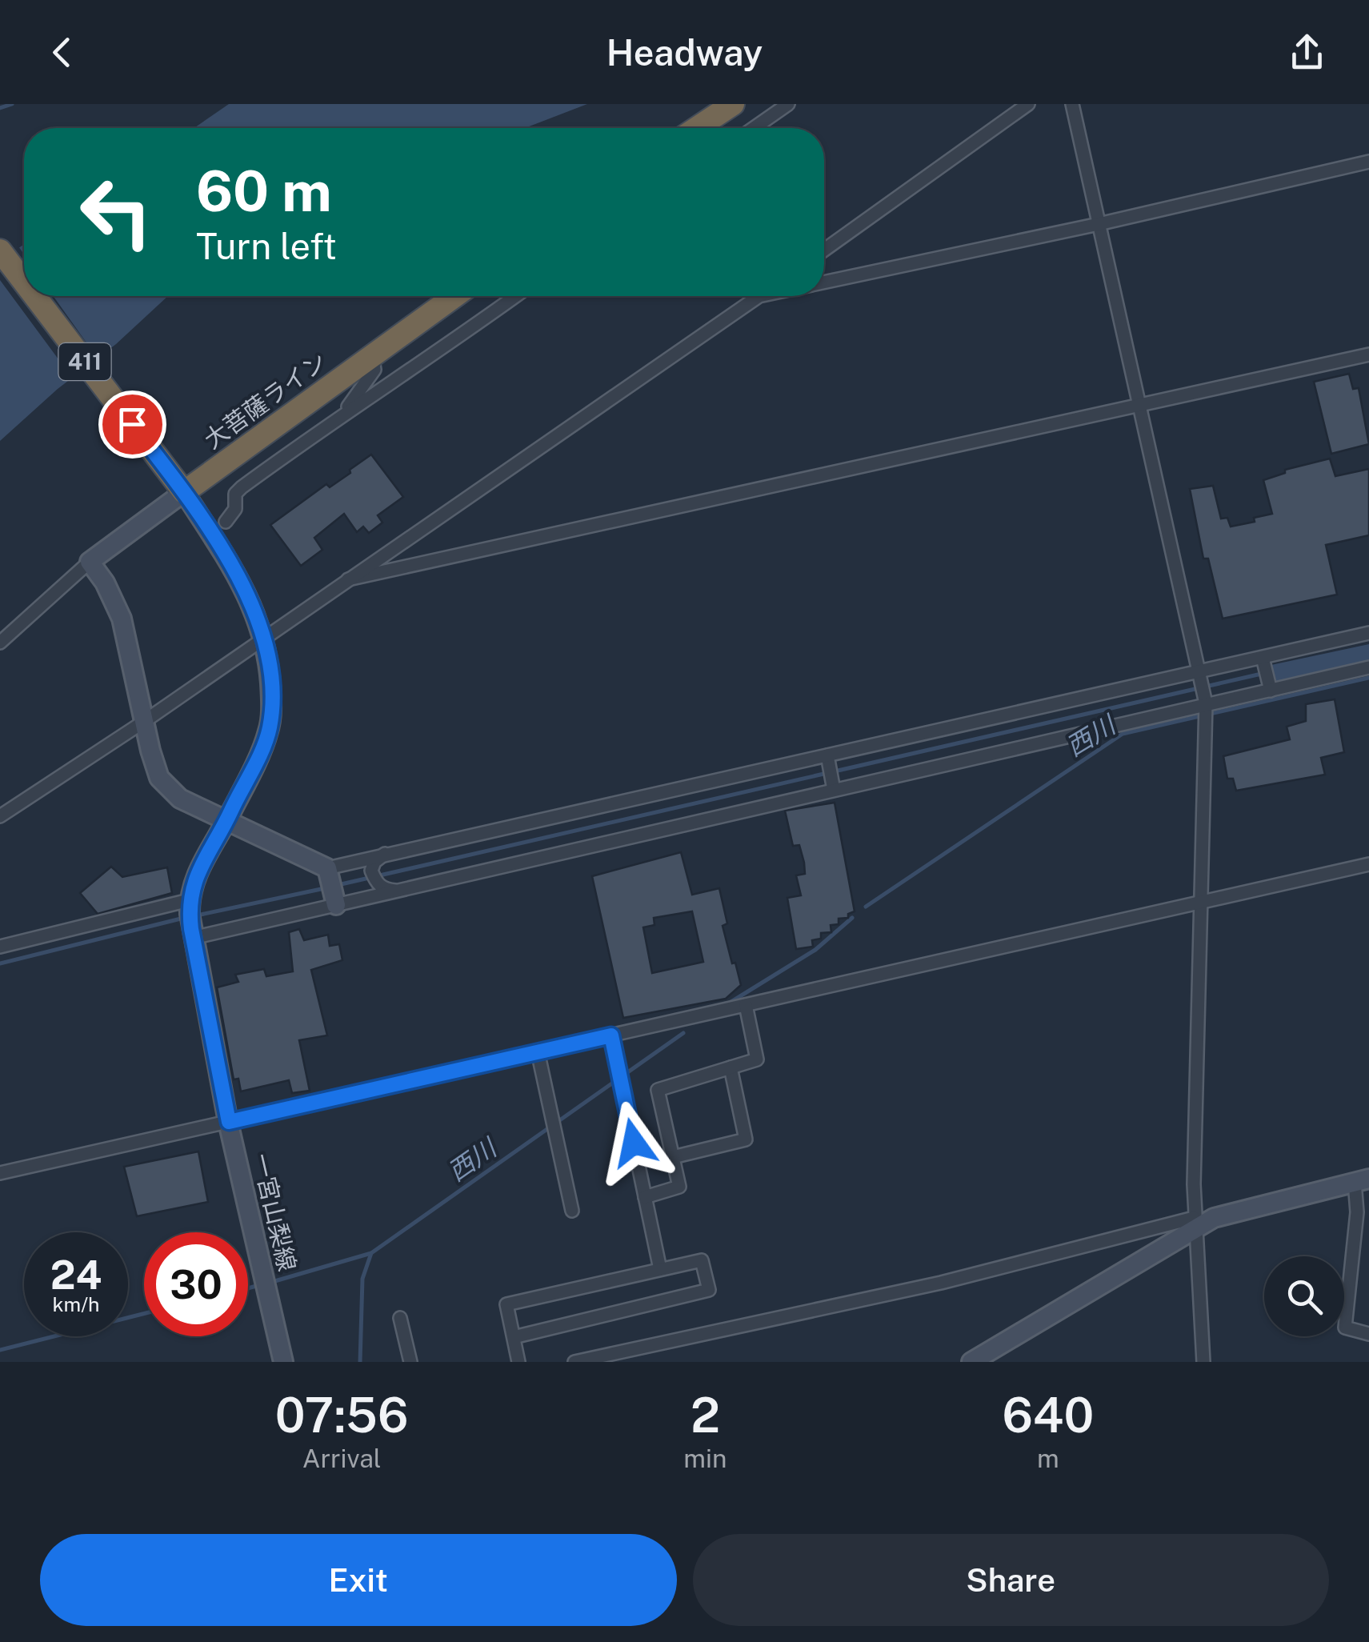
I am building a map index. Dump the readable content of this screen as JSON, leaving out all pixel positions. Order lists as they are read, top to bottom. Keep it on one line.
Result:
{"streets":{"highway":["411","大菩薩ライン"],"main road":["一宮山梨線"]},"crossings":[["411","大菩薩ライン"]],"water":["西川"],"page":{"header":"Headway","turn":["60 m","Turn left"],"speed":"24 km/h","limit":"30","eta":["07:56","Arrival","2","min","640","m"],"buttons":["Exit","Share"]}}
